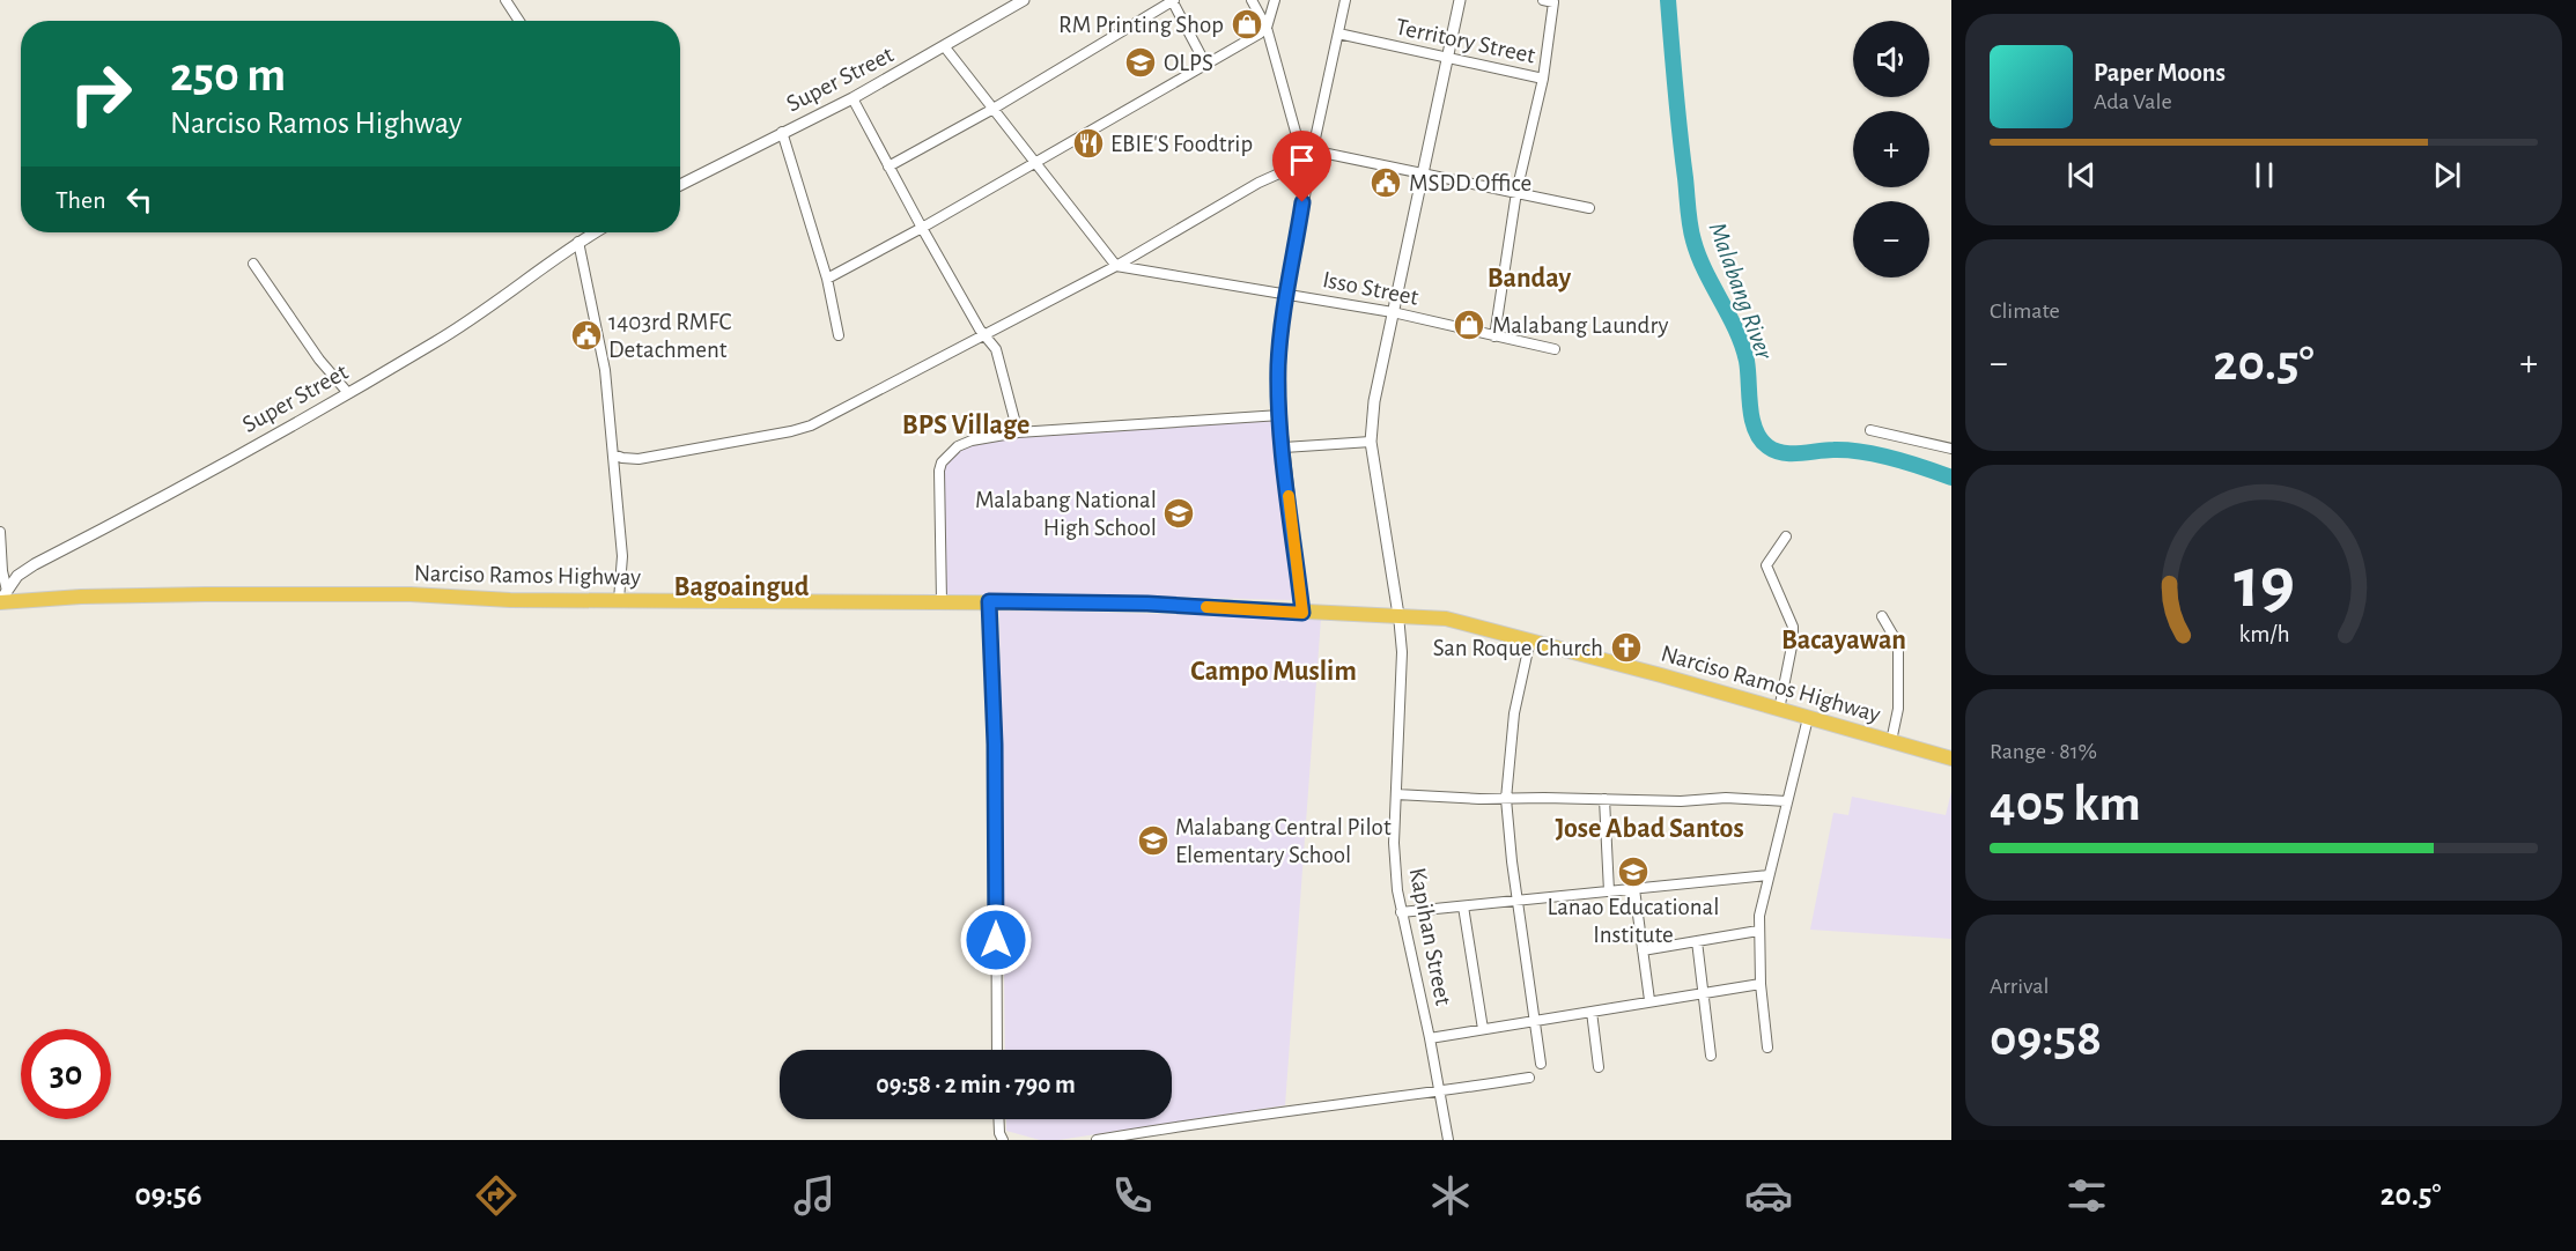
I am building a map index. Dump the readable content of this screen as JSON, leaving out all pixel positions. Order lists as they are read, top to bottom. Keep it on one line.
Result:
{"streets":{"highway":["Narciso Ramos Highway"],"street":["Territory Street","Super Street","Isso Street","Kapihan Street"]},"crossings":[["Super Street","Narciso Ramos Highway"],["Narciso Ramos Highway","Kapihan Street"]],"districts":["Banday","BPS Village","Bagoaingud","Bacayawan","Campo Muslim","Jose Abad Santos"],"water":["Malabang River"],"places":{"shop":["RM Printing Shop","Malabang Laundry"],"school or university":["OLPS","Malabang National High School","Malabang Central Pilot Elementary School","Lanao Educational Institute"],"restaurant":["EBIE'S Foodtrip"],"public building":["MSDD Office","1403rd RMFC Detachment"],"church":["San Roque Church"]},"page":{"map_buttons":["+","−"],"turn":["250 m","Narciso Ramos Highway"],"song":["Paper Moons","Ada Vale"],"then":"Then","tile":["Climate",["Range · 81%","405 km"],["Arrival","09:58"]],"heat":["−","20.5°","+"],"limit":"30","trip":"09:58 · 2 min · 790 m","tabs":["09:56","20.5°"],"gauge":["19","km/h"]}}
